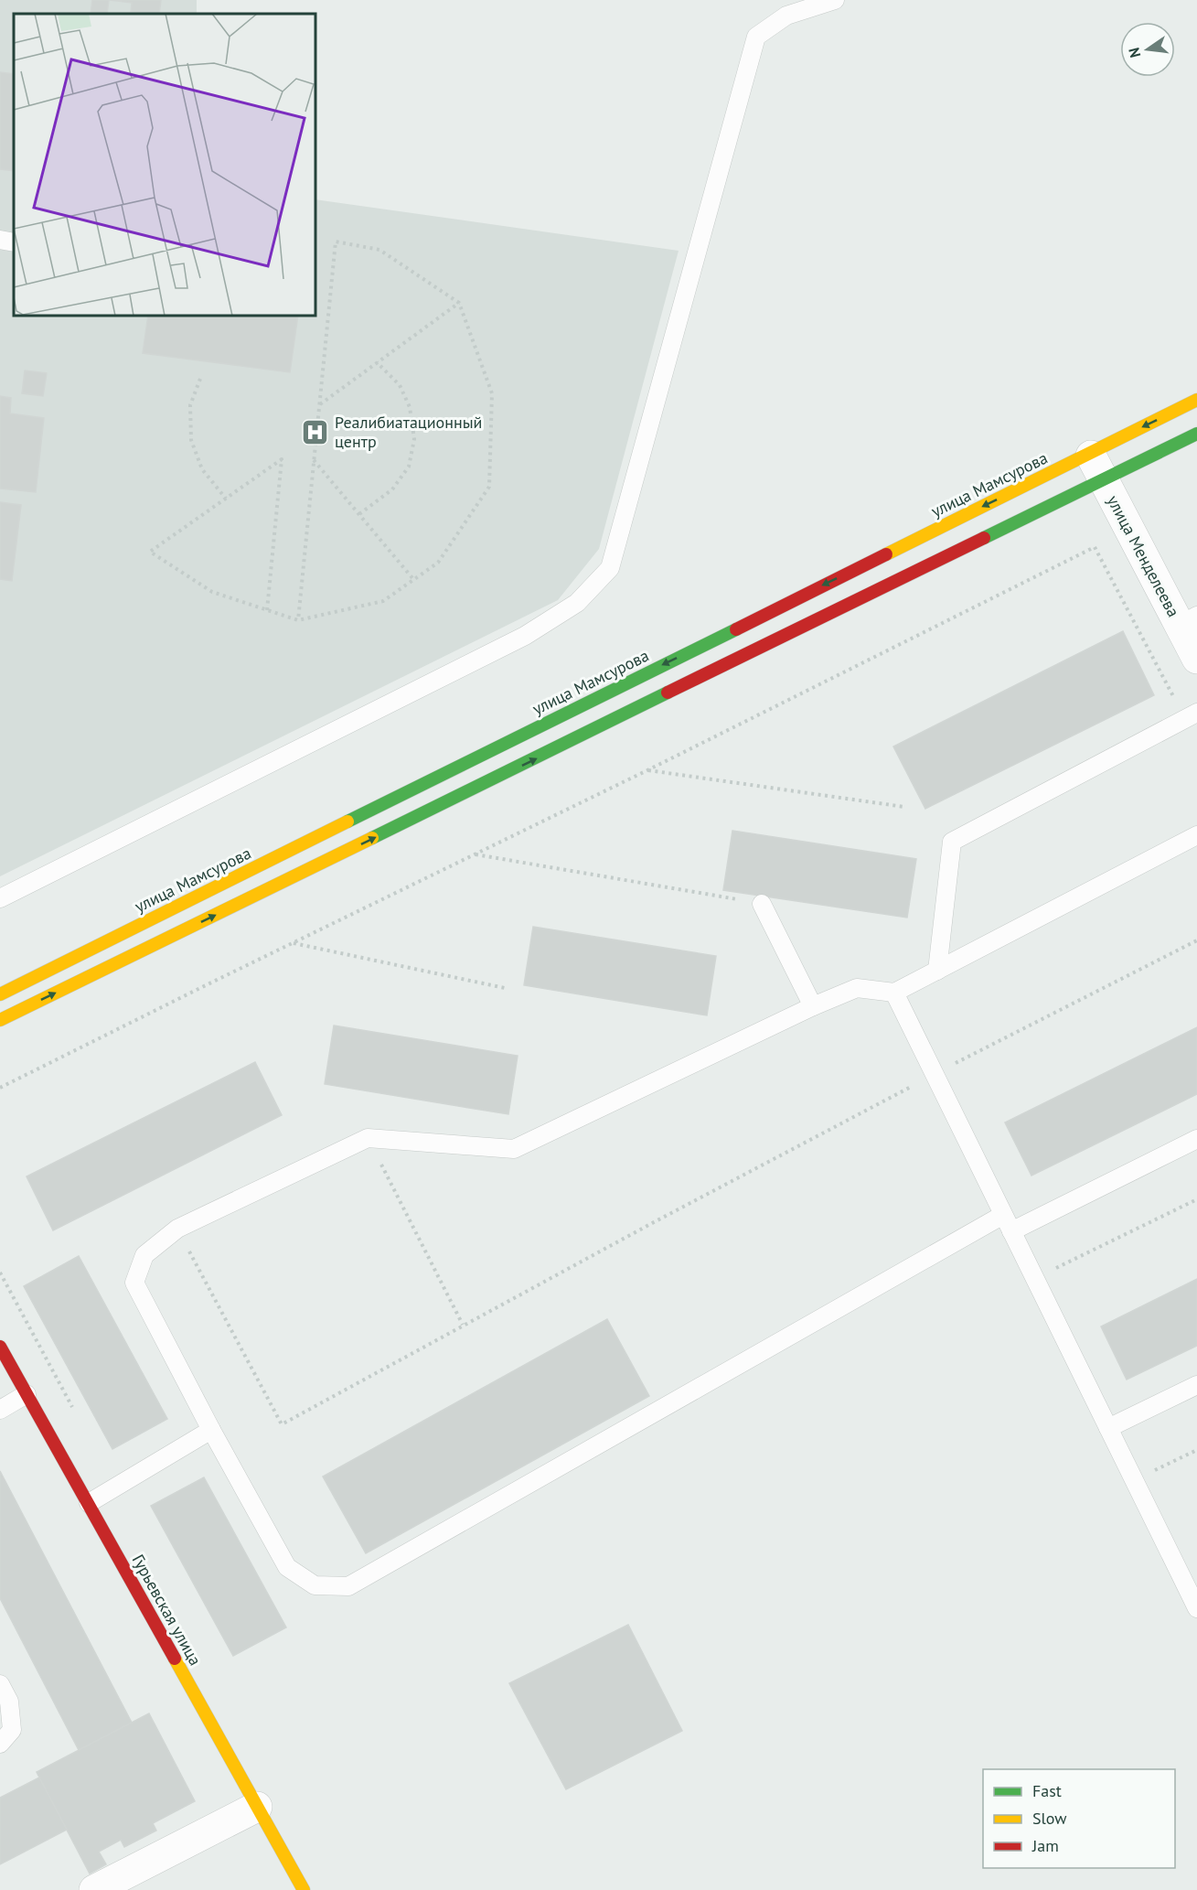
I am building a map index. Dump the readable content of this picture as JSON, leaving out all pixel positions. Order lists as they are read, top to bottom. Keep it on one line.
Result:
{"streets":{"main road":["улица Мамсурова","Гурьевская улица"],"street":["улица Менделеева"]},"crossings":[["улица Мамсурова","улица Менделеева"]],"places":{"hospital":["Реалибиатационный центр"]},"legend":["Fast","Slow","Jam"],"north":"left"}
